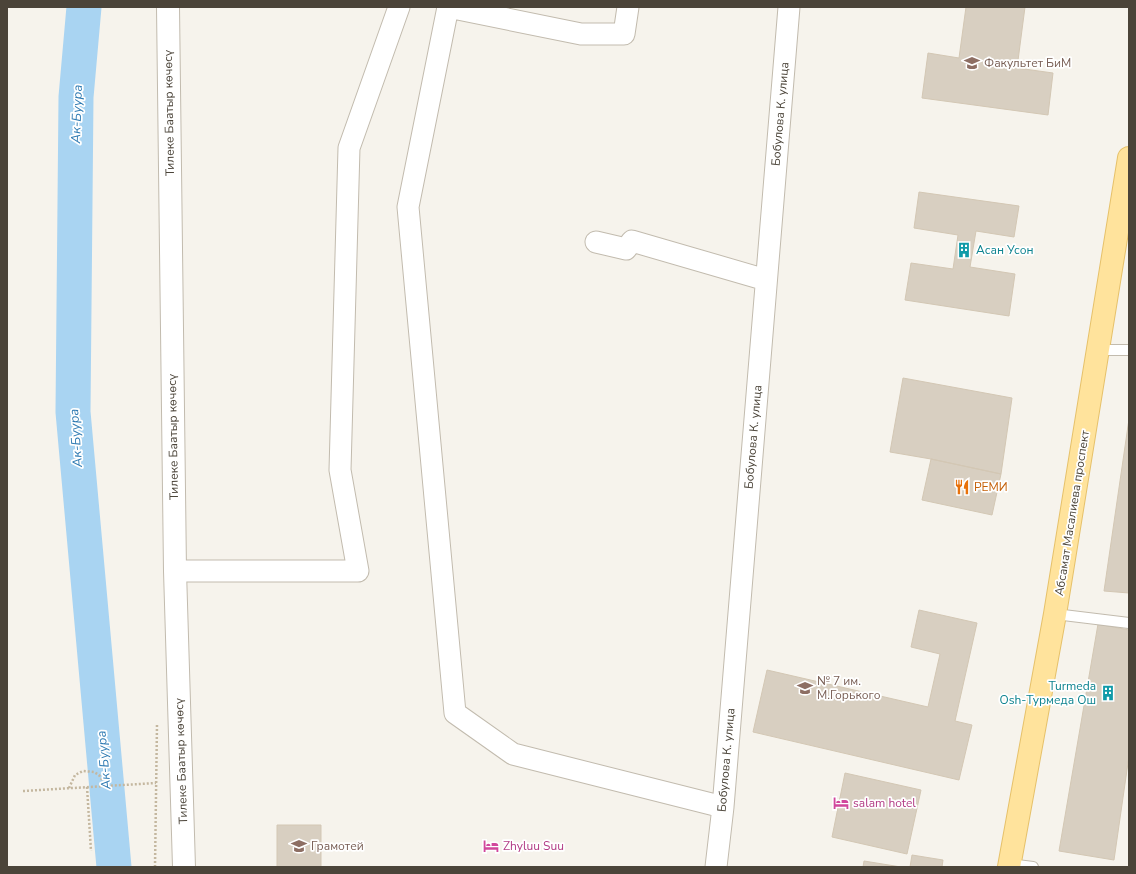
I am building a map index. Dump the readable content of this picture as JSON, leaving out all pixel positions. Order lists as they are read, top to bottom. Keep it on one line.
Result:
{"streets":{"main road":["Абсамат Масалиева проспект"],"street":["Тилеке Баатыр көчөсү","Бобулова К. улица"]},"water":["Ак-Буура"],"places":{"school or university":["Факультет БиМ","№ 7 им. М.Горького","Грамотей"],"building":["Асан Усон","Turmeda Osh-Турмеда Ош"],"restaurant":["РЕМИ"],"hotel":["salam hotel","Zhyluu Suu"]}}
